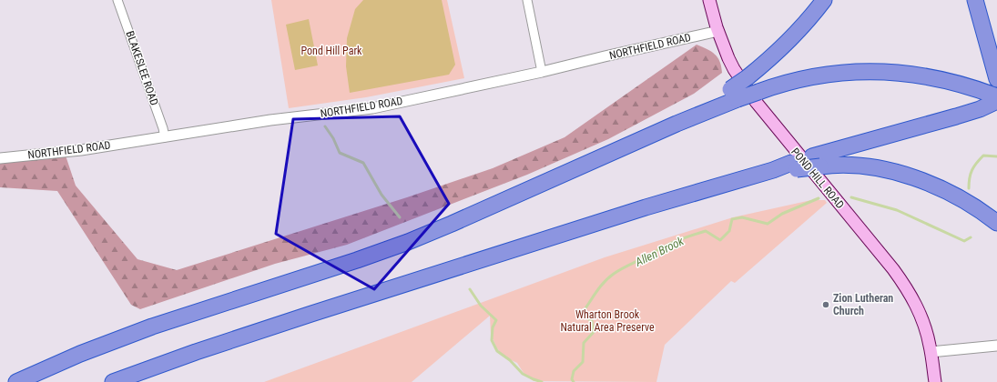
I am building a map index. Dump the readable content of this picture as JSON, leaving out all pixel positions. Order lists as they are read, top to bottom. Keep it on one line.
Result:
{"streets":{"main road":["POND HILL ROAD"],"street":["NORTHFIELD ROAD","BLAKESLEE ROAD"]},"crossings":[["NORTHFIELD ROAD","BLAKESLEE ROAD"],["NORTHFIELD ROAD","POND HILL ROAD"]],"water":["Allen Brook"],"parks":["Pond Hill Park","Wharton Brook Natural Area Preserve"],"places":["Zion Lutheran Church"]}
